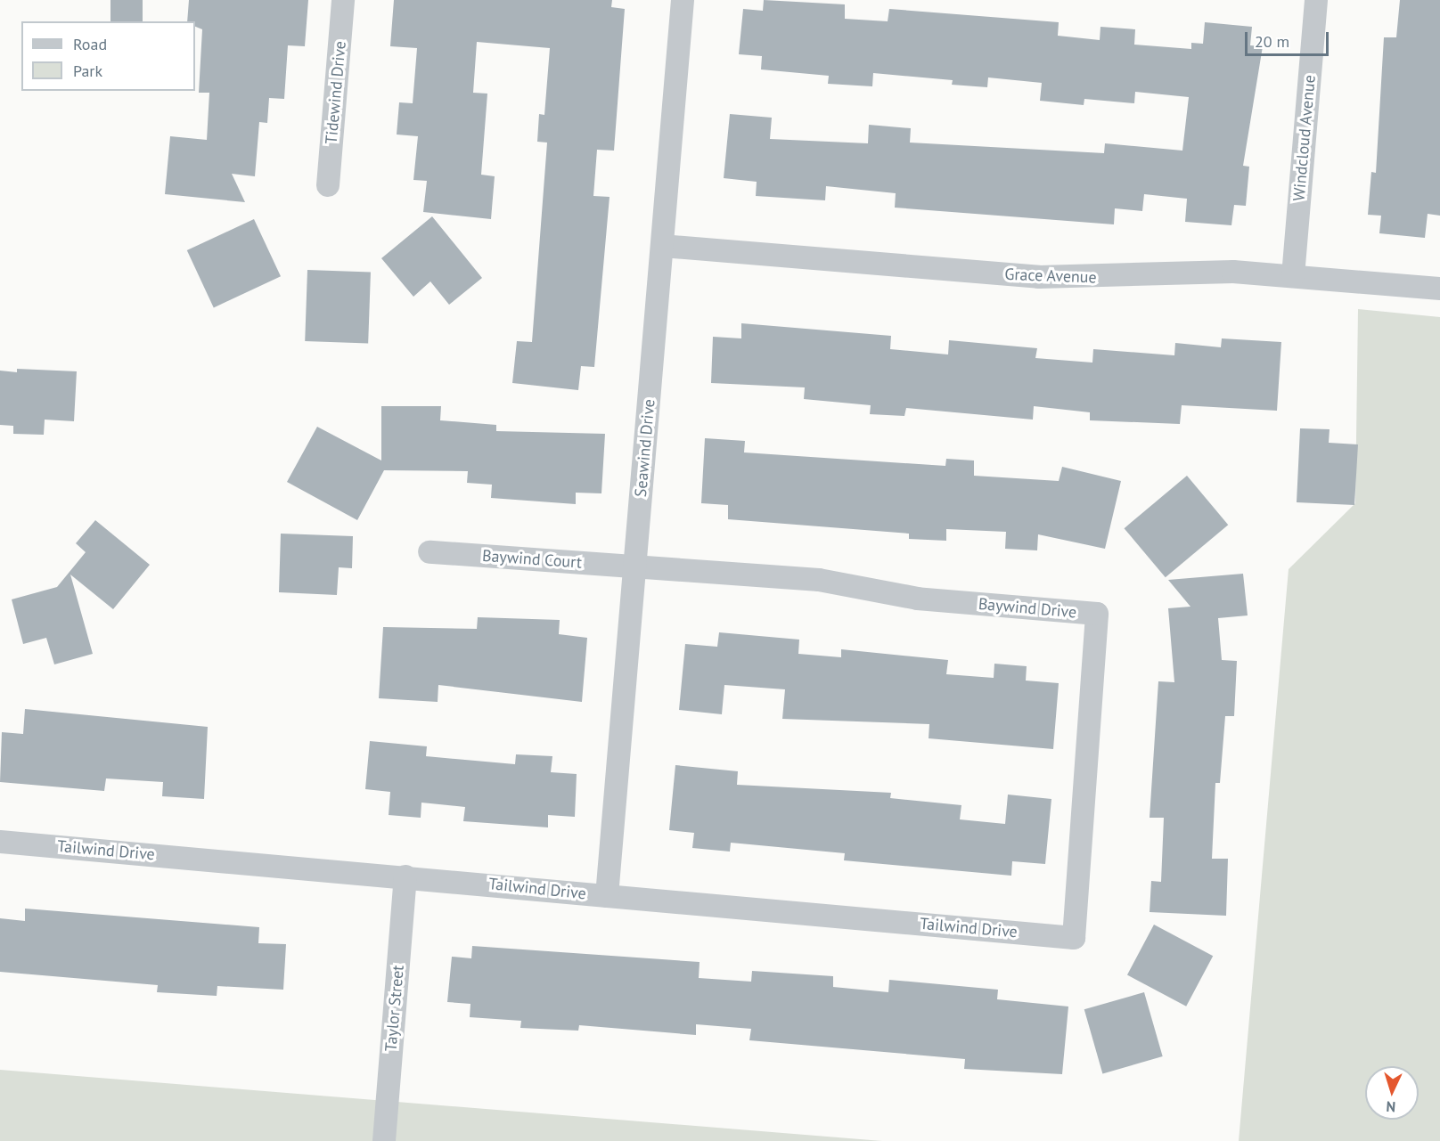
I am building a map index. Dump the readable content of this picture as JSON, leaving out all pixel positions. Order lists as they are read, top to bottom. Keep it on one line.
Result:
{"streets":{"street":["Tidewind Drive","Windcloud Avenue","Grace Avenue","Seawind Drive","Baywind Court","Baywind Drive","Tailwind Drive","Taylor Street"]},"crossings":[["Windcloud Avenue","Grace Avenue"],["Grace Avenue","Seawind Drive"],["Seawind Drive","Baywind Court"],["Seawind Drive","Baywind Drive"],["Seawind Drive","Tailwind Drive"],["Baywind Court","Baywind Drive"],["Baywind Drive","Tailwind Drive"],["Tailwind Drive","Taylor Street"]],"legend":["Road","Park"],"scale_bar":"20 m","north":"bottom"}
